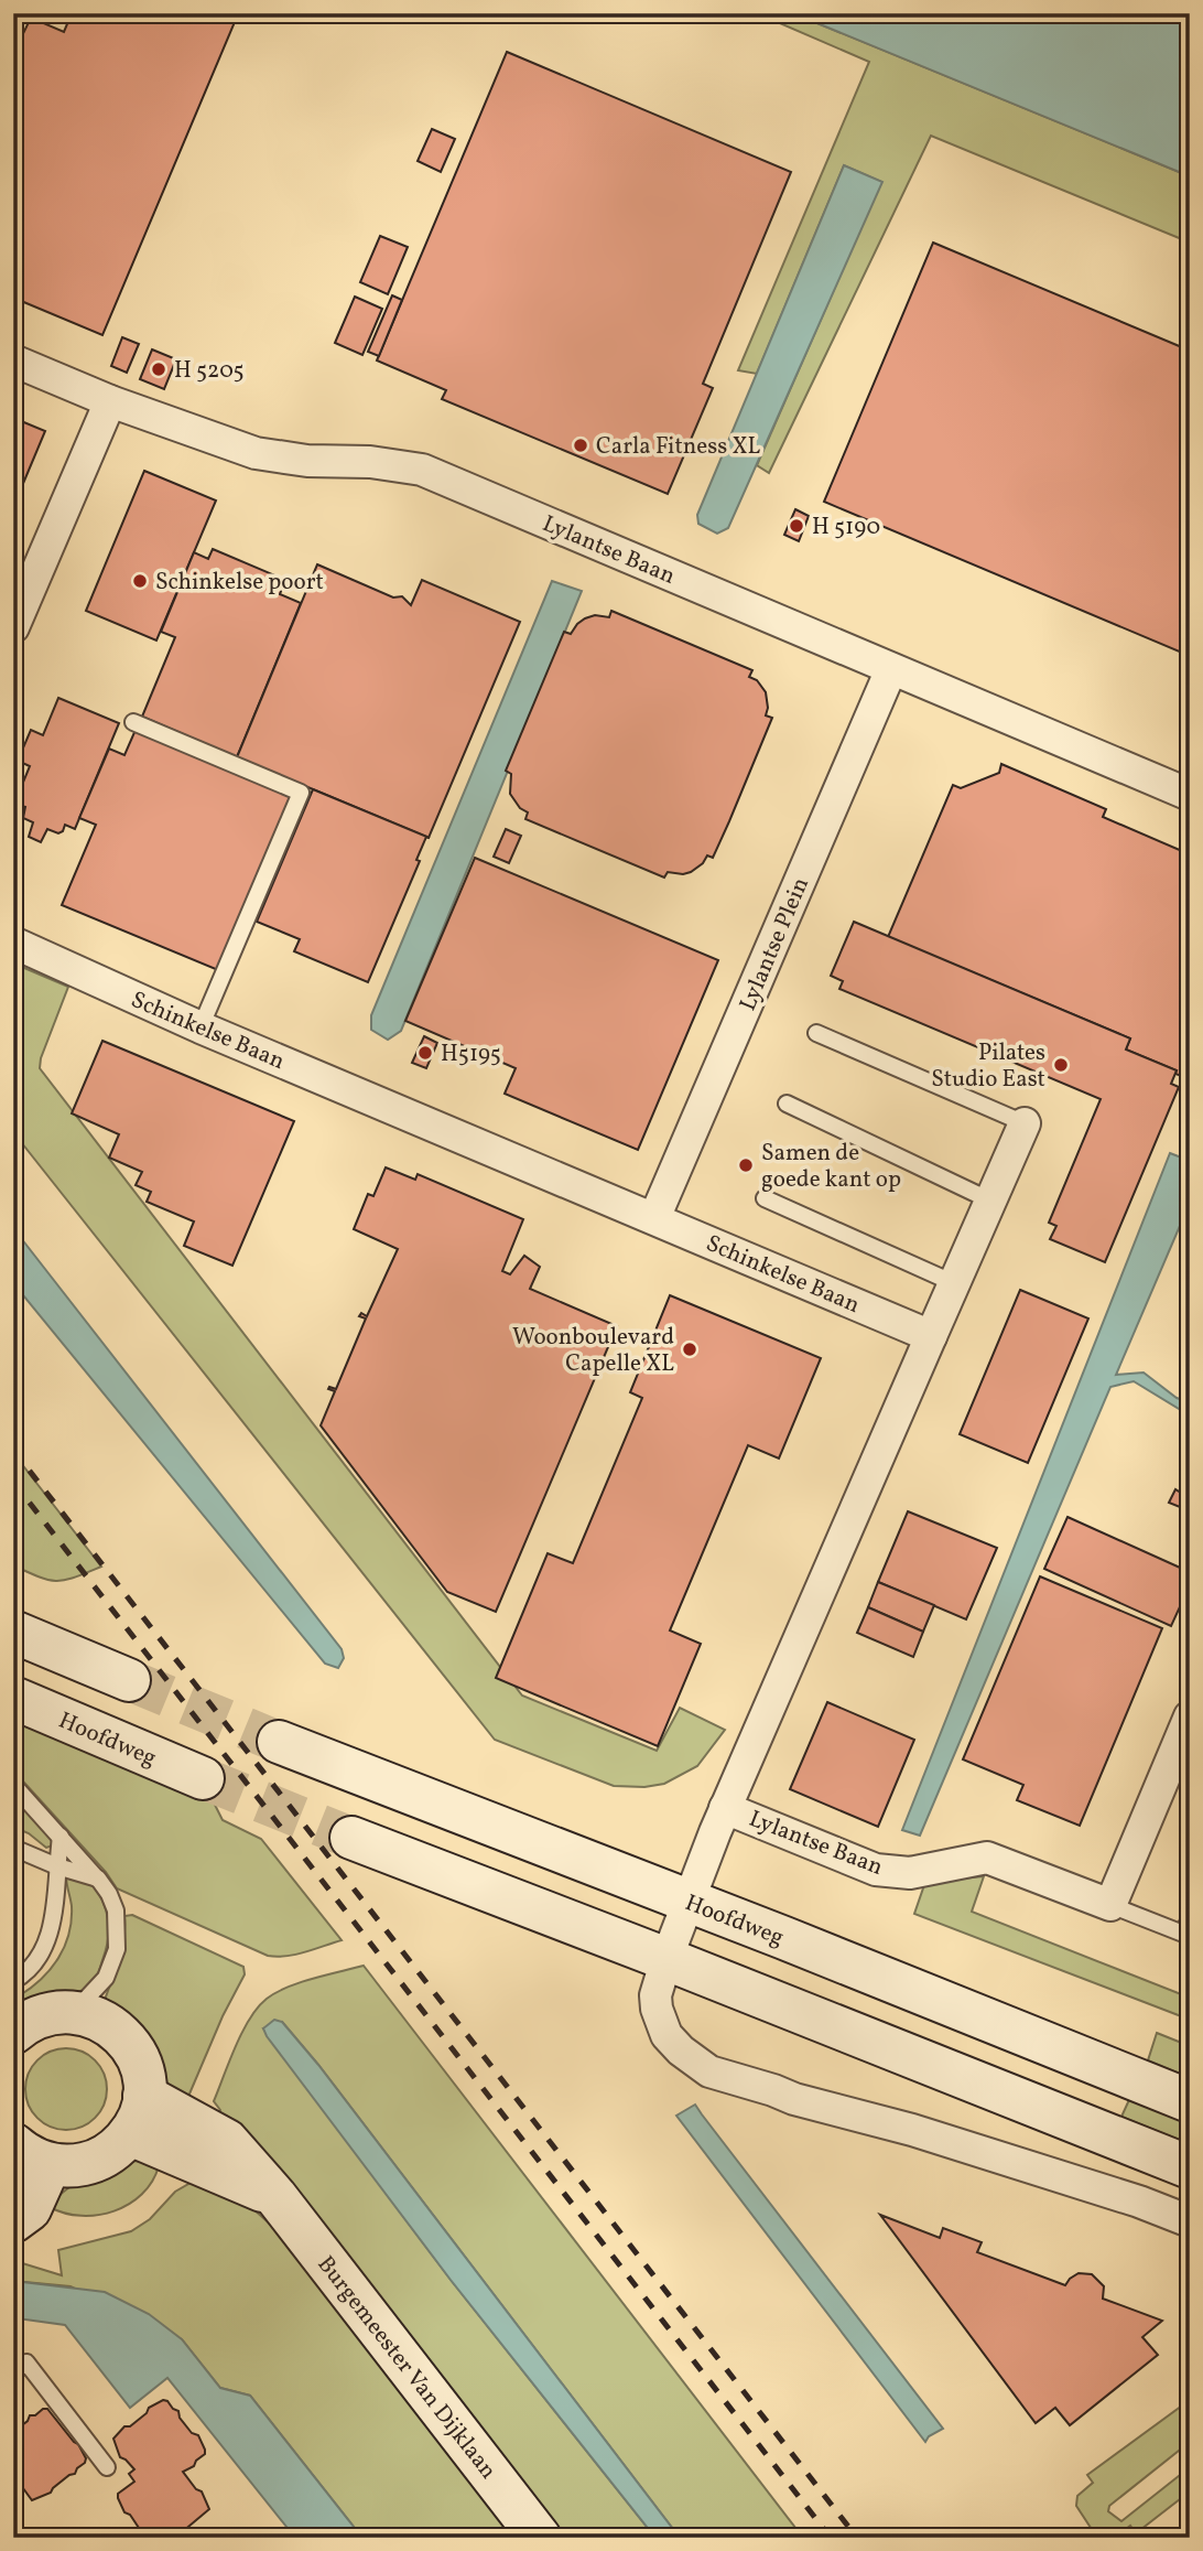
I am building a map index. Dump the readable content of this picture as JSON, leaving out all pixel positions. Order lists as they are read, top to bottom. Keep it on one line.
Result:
{"streets":{"main road":["Hoofdweg","Burgemeester Van Dijklaan"],"street":["Lylantse Baan","Lylantse Plein","Schinkelse Baan"]},"crossings":[["Lylantse Baan","Lylantse Plein"],["Lylantse Plein","Schinkelse Baan"]],"places":["H 5205","Carla Fitness XL","H 5190","Schinkelse poort","H5195","Pilates Studio East","Samen de goede kant op","Woonboulevard Capelle XL"]}
